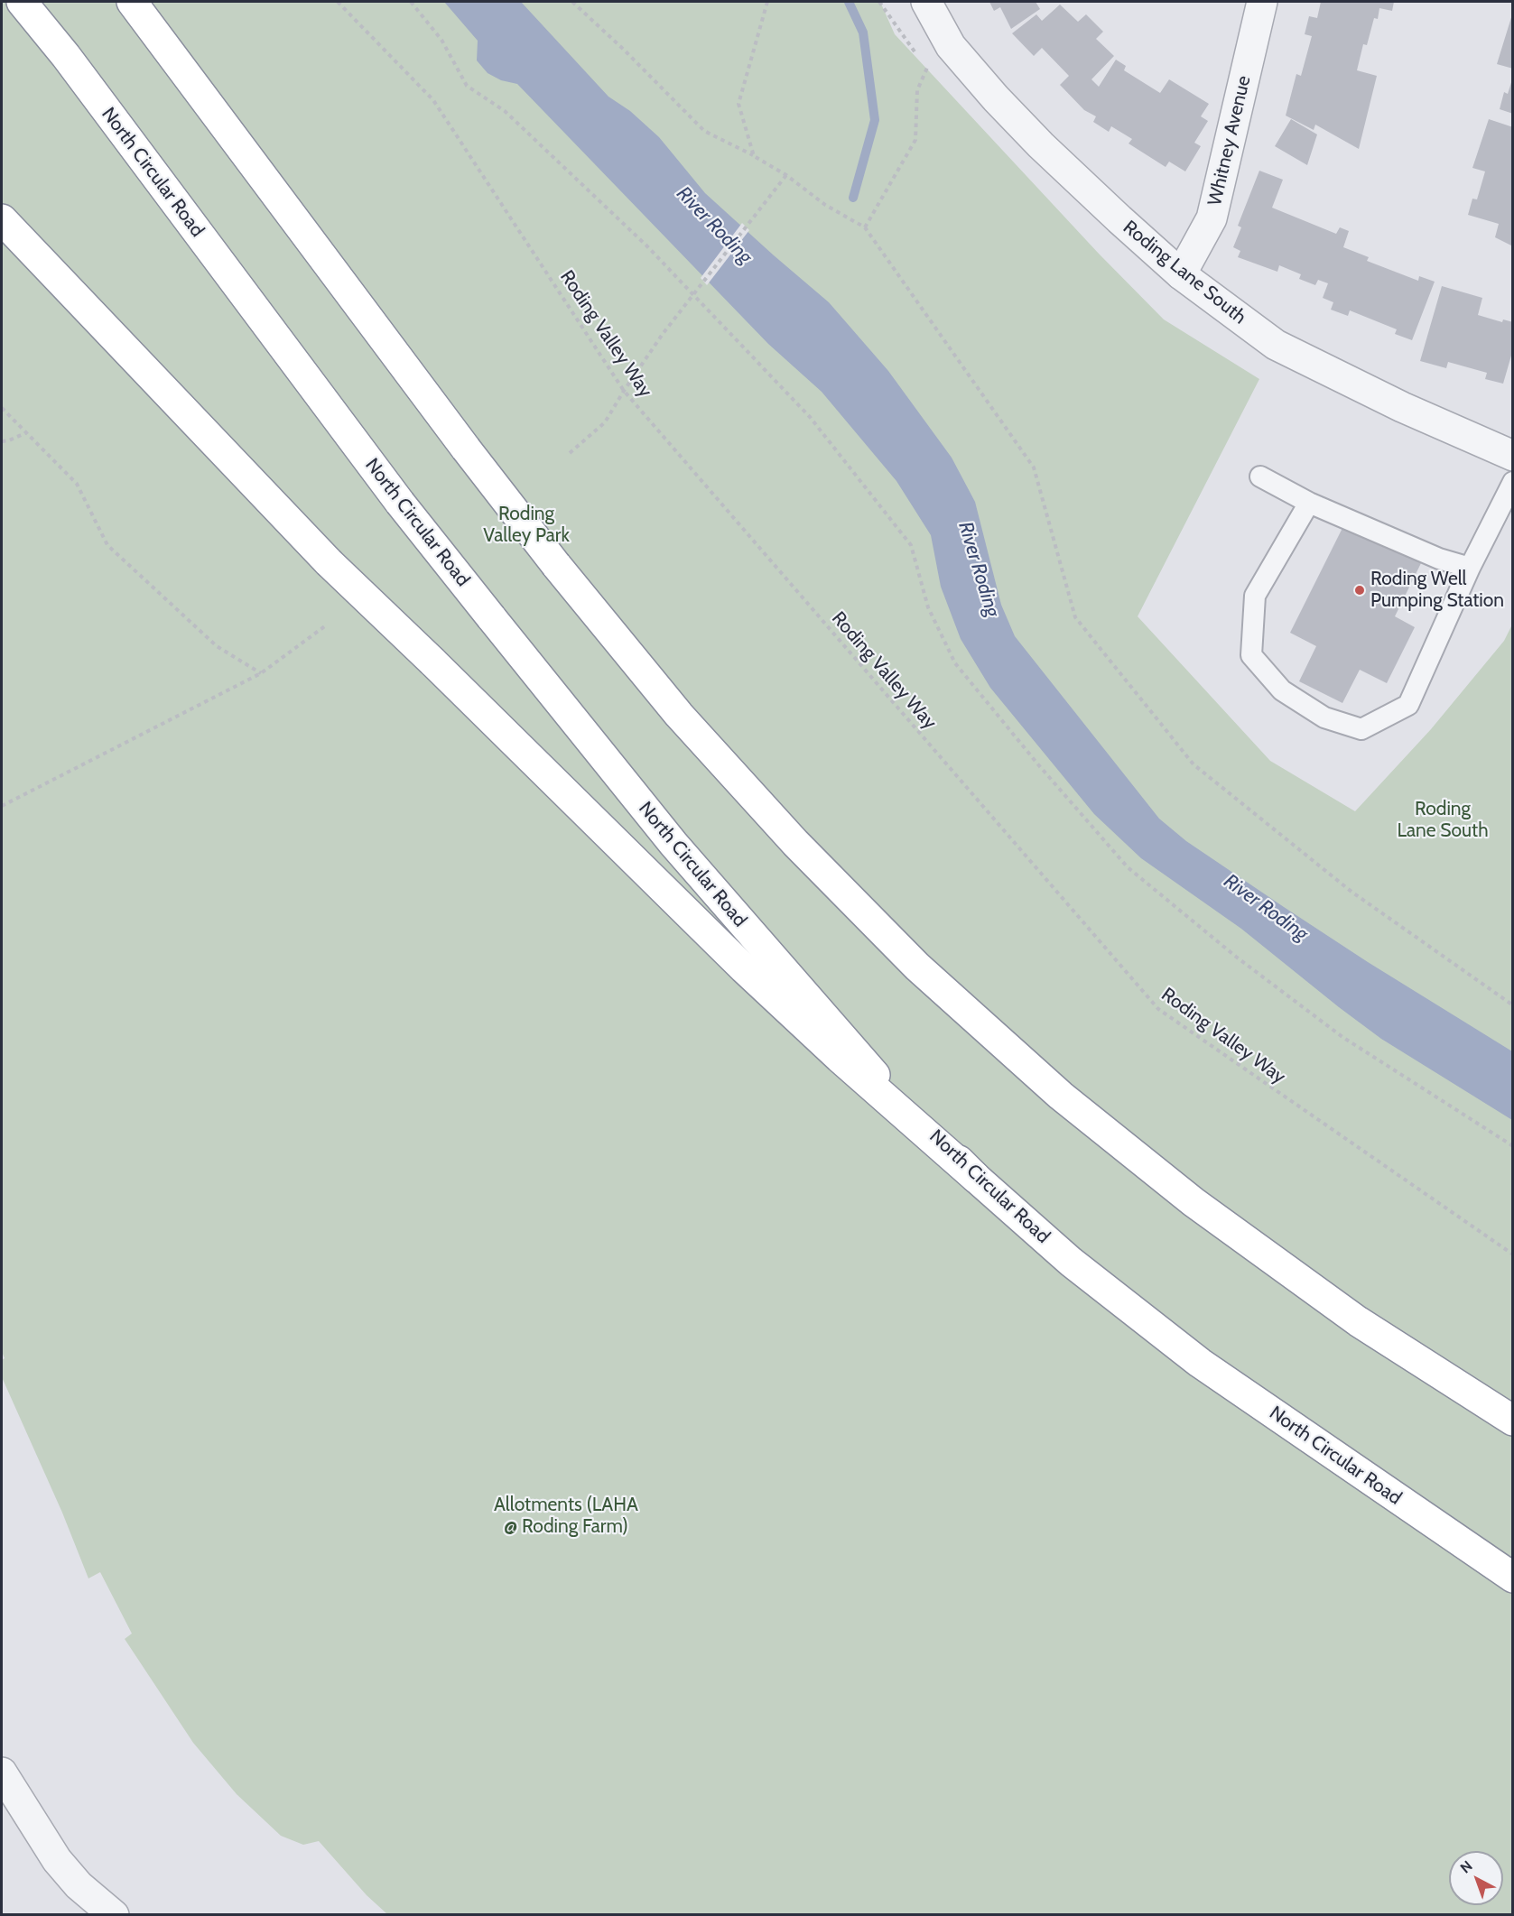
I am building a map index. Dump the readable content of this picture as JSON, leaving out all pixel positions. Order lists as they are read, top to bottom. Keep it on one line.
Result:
{"streets":{"highway":["North Circular Road"],"street":["Whitney Avenue","Roding Lane South"],"path":["Roding Valley Way"]},"crossings":[["Whitney Avenue","Roding Lane South"]],"water":["River Roding"],"parks":["Roding Valley Park","Roding Lane South","Allotments (LAHA @ Roding Farm)"],"places":["Roding Well Pumping Station"],"north":"top left"}
